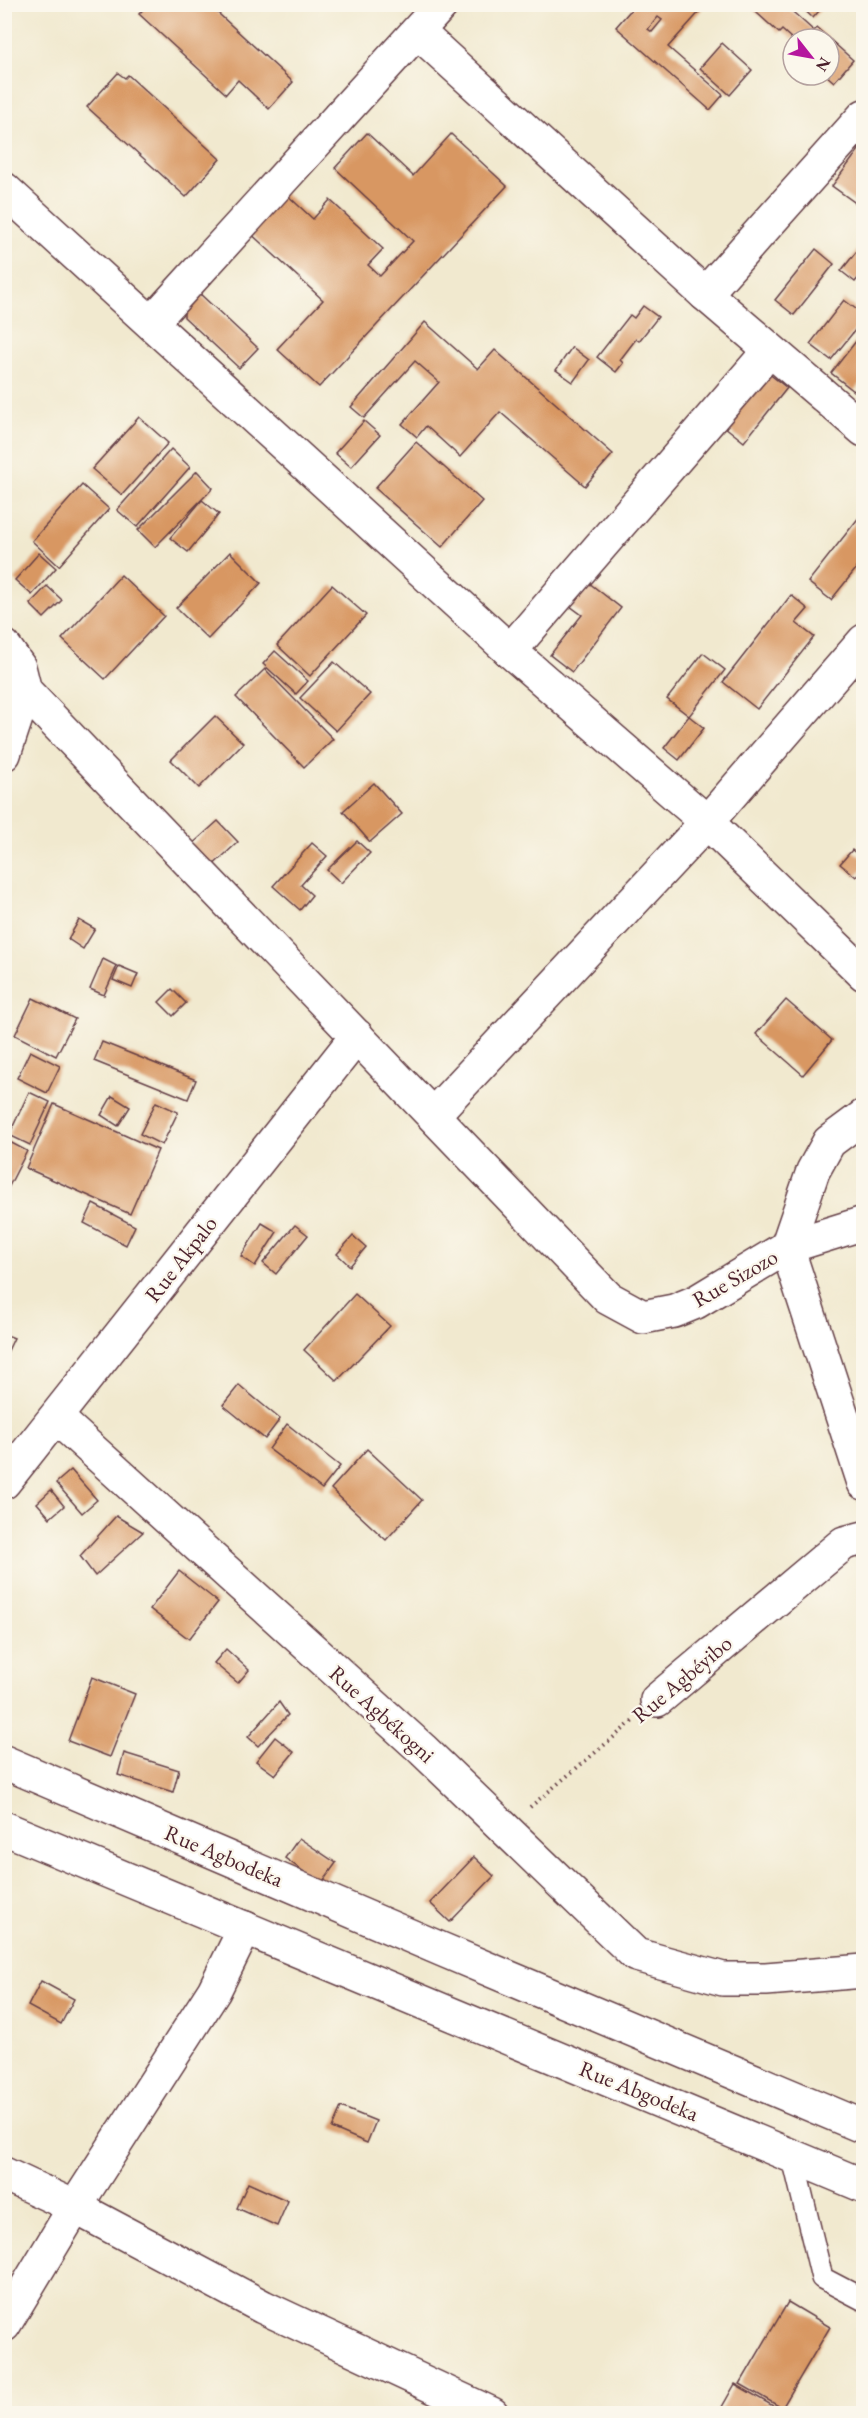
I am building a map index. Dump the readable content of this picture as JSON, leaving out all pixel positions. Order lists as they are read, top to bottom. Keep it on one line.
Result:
{"streets":{"street":["Rue Akpalo","Rue Sizozo","Rue Agbéyibo","Rue Agbékogni","Rue Agbodeka","Rue Abgodeka"]},"crossings":[["Rue Akpalo","Rue Sizozo"],["Rue Akpalo","Rue Agbékogni"],["Rue Agbéyibo","Rue Agbékogni"]],"north":"bottom right"}
